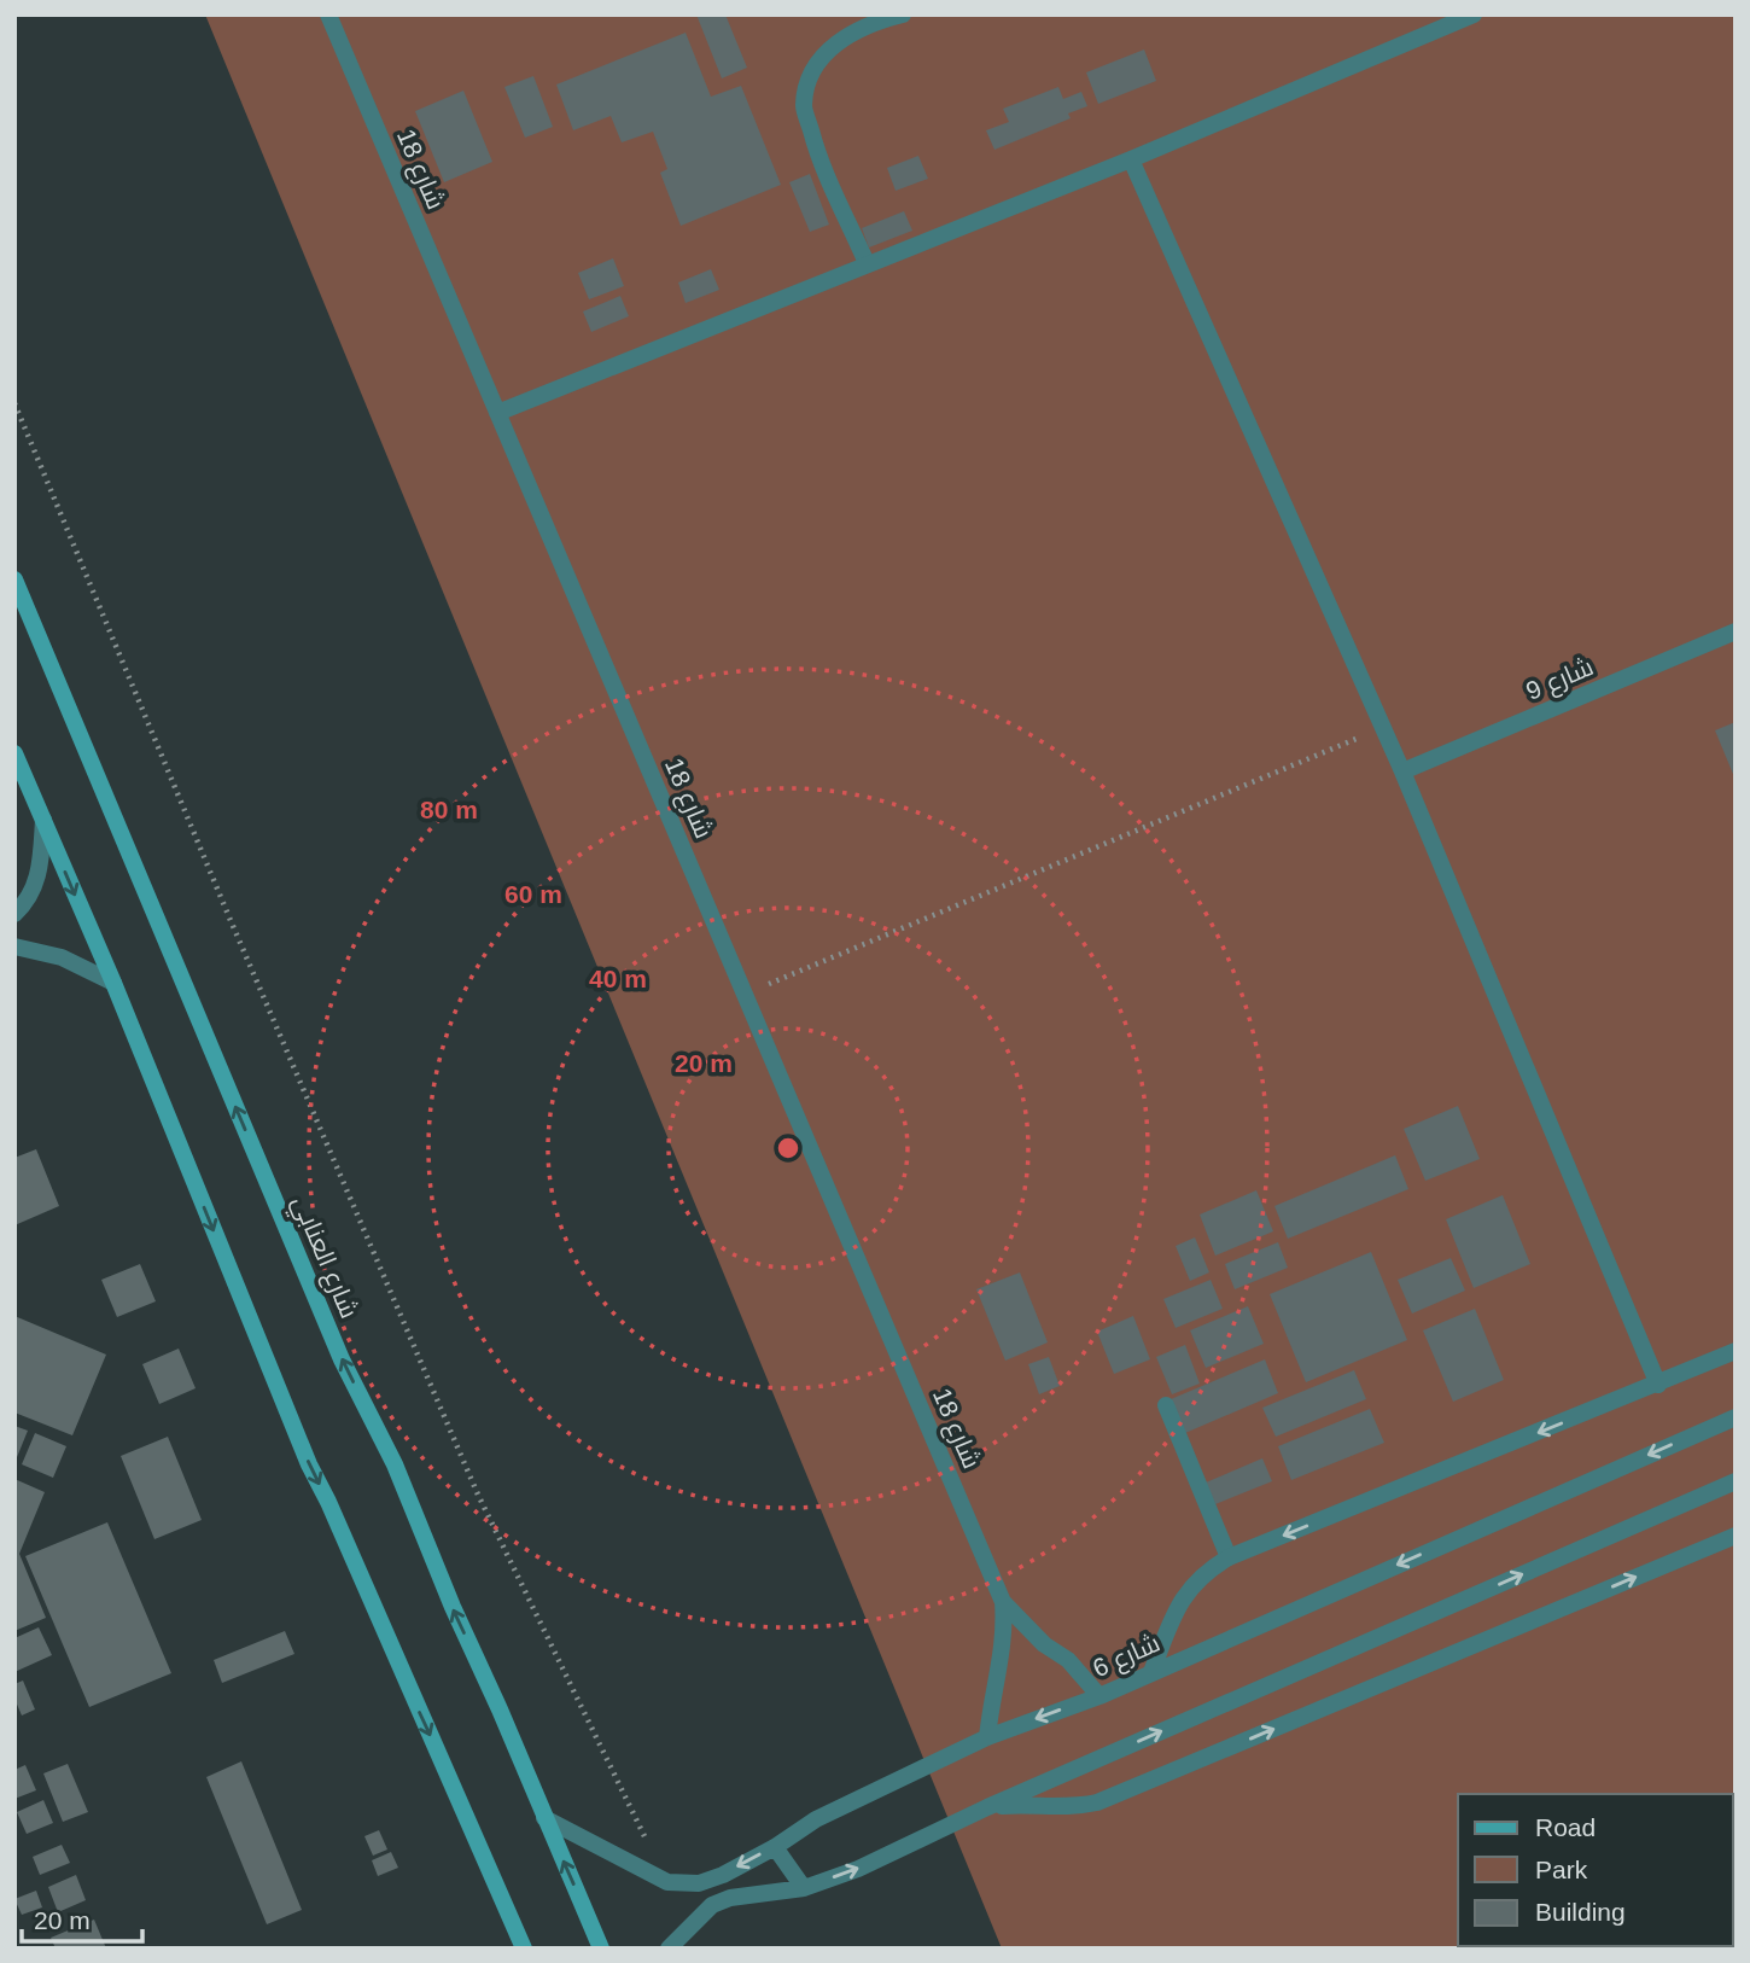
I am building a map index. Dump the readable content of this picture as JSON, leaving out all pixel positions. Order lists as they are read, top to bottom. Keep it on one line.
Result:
{"streets":{"street":["شارع 18","شارع 9","شارع العنابي","شارع 6"]},"crossings":[["شارع 18","شارع 6"],["شارع العنابي","شارع 6"]],"legend":["Road","Park","Building"],"scale_bar":"20 m","rings":["80 m","60 m","40 m","20 m"]}
